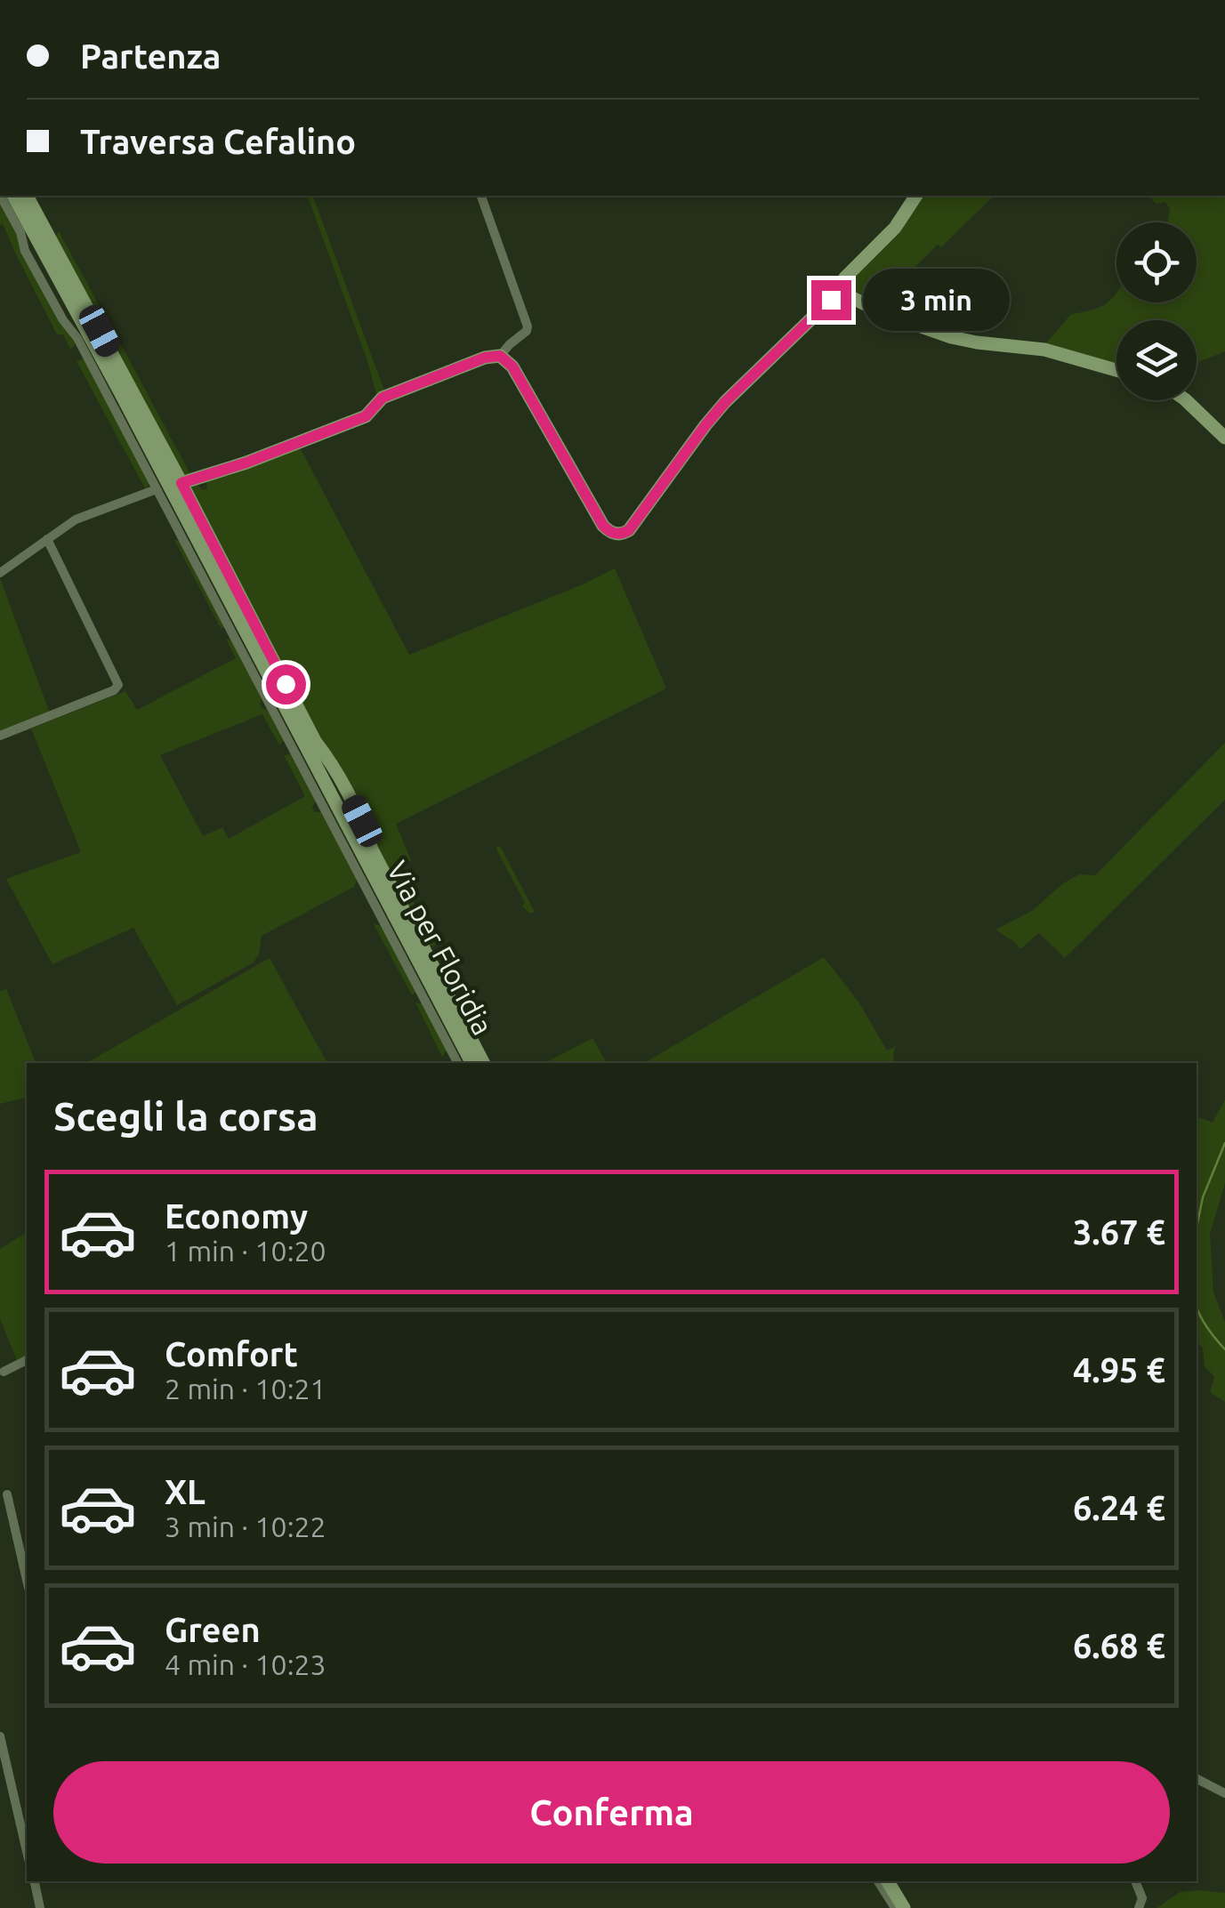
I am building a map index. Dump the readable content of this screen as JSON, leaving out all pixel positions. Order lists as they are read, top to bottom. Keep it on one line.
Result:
{"streets":{"street":["Via per Floridia"]},"page":{"banner":["Partenza","Traversa Cefalino"],"bubble":"3 min","heading":"Scegli la corsa","list":[{"name":"Economy","note":"1 min · 10:20","value":"3.67 €"},{"name":"Comfort","note":"2 min · 10:21","value":"4.95 €"},{"name":"XL","note":"3 min · 10:22","value":"6.24 €"},{"name":"Green","note":"4 min · 10:23","value":"6.68 €"}],"buttons":"Conferma"}}
